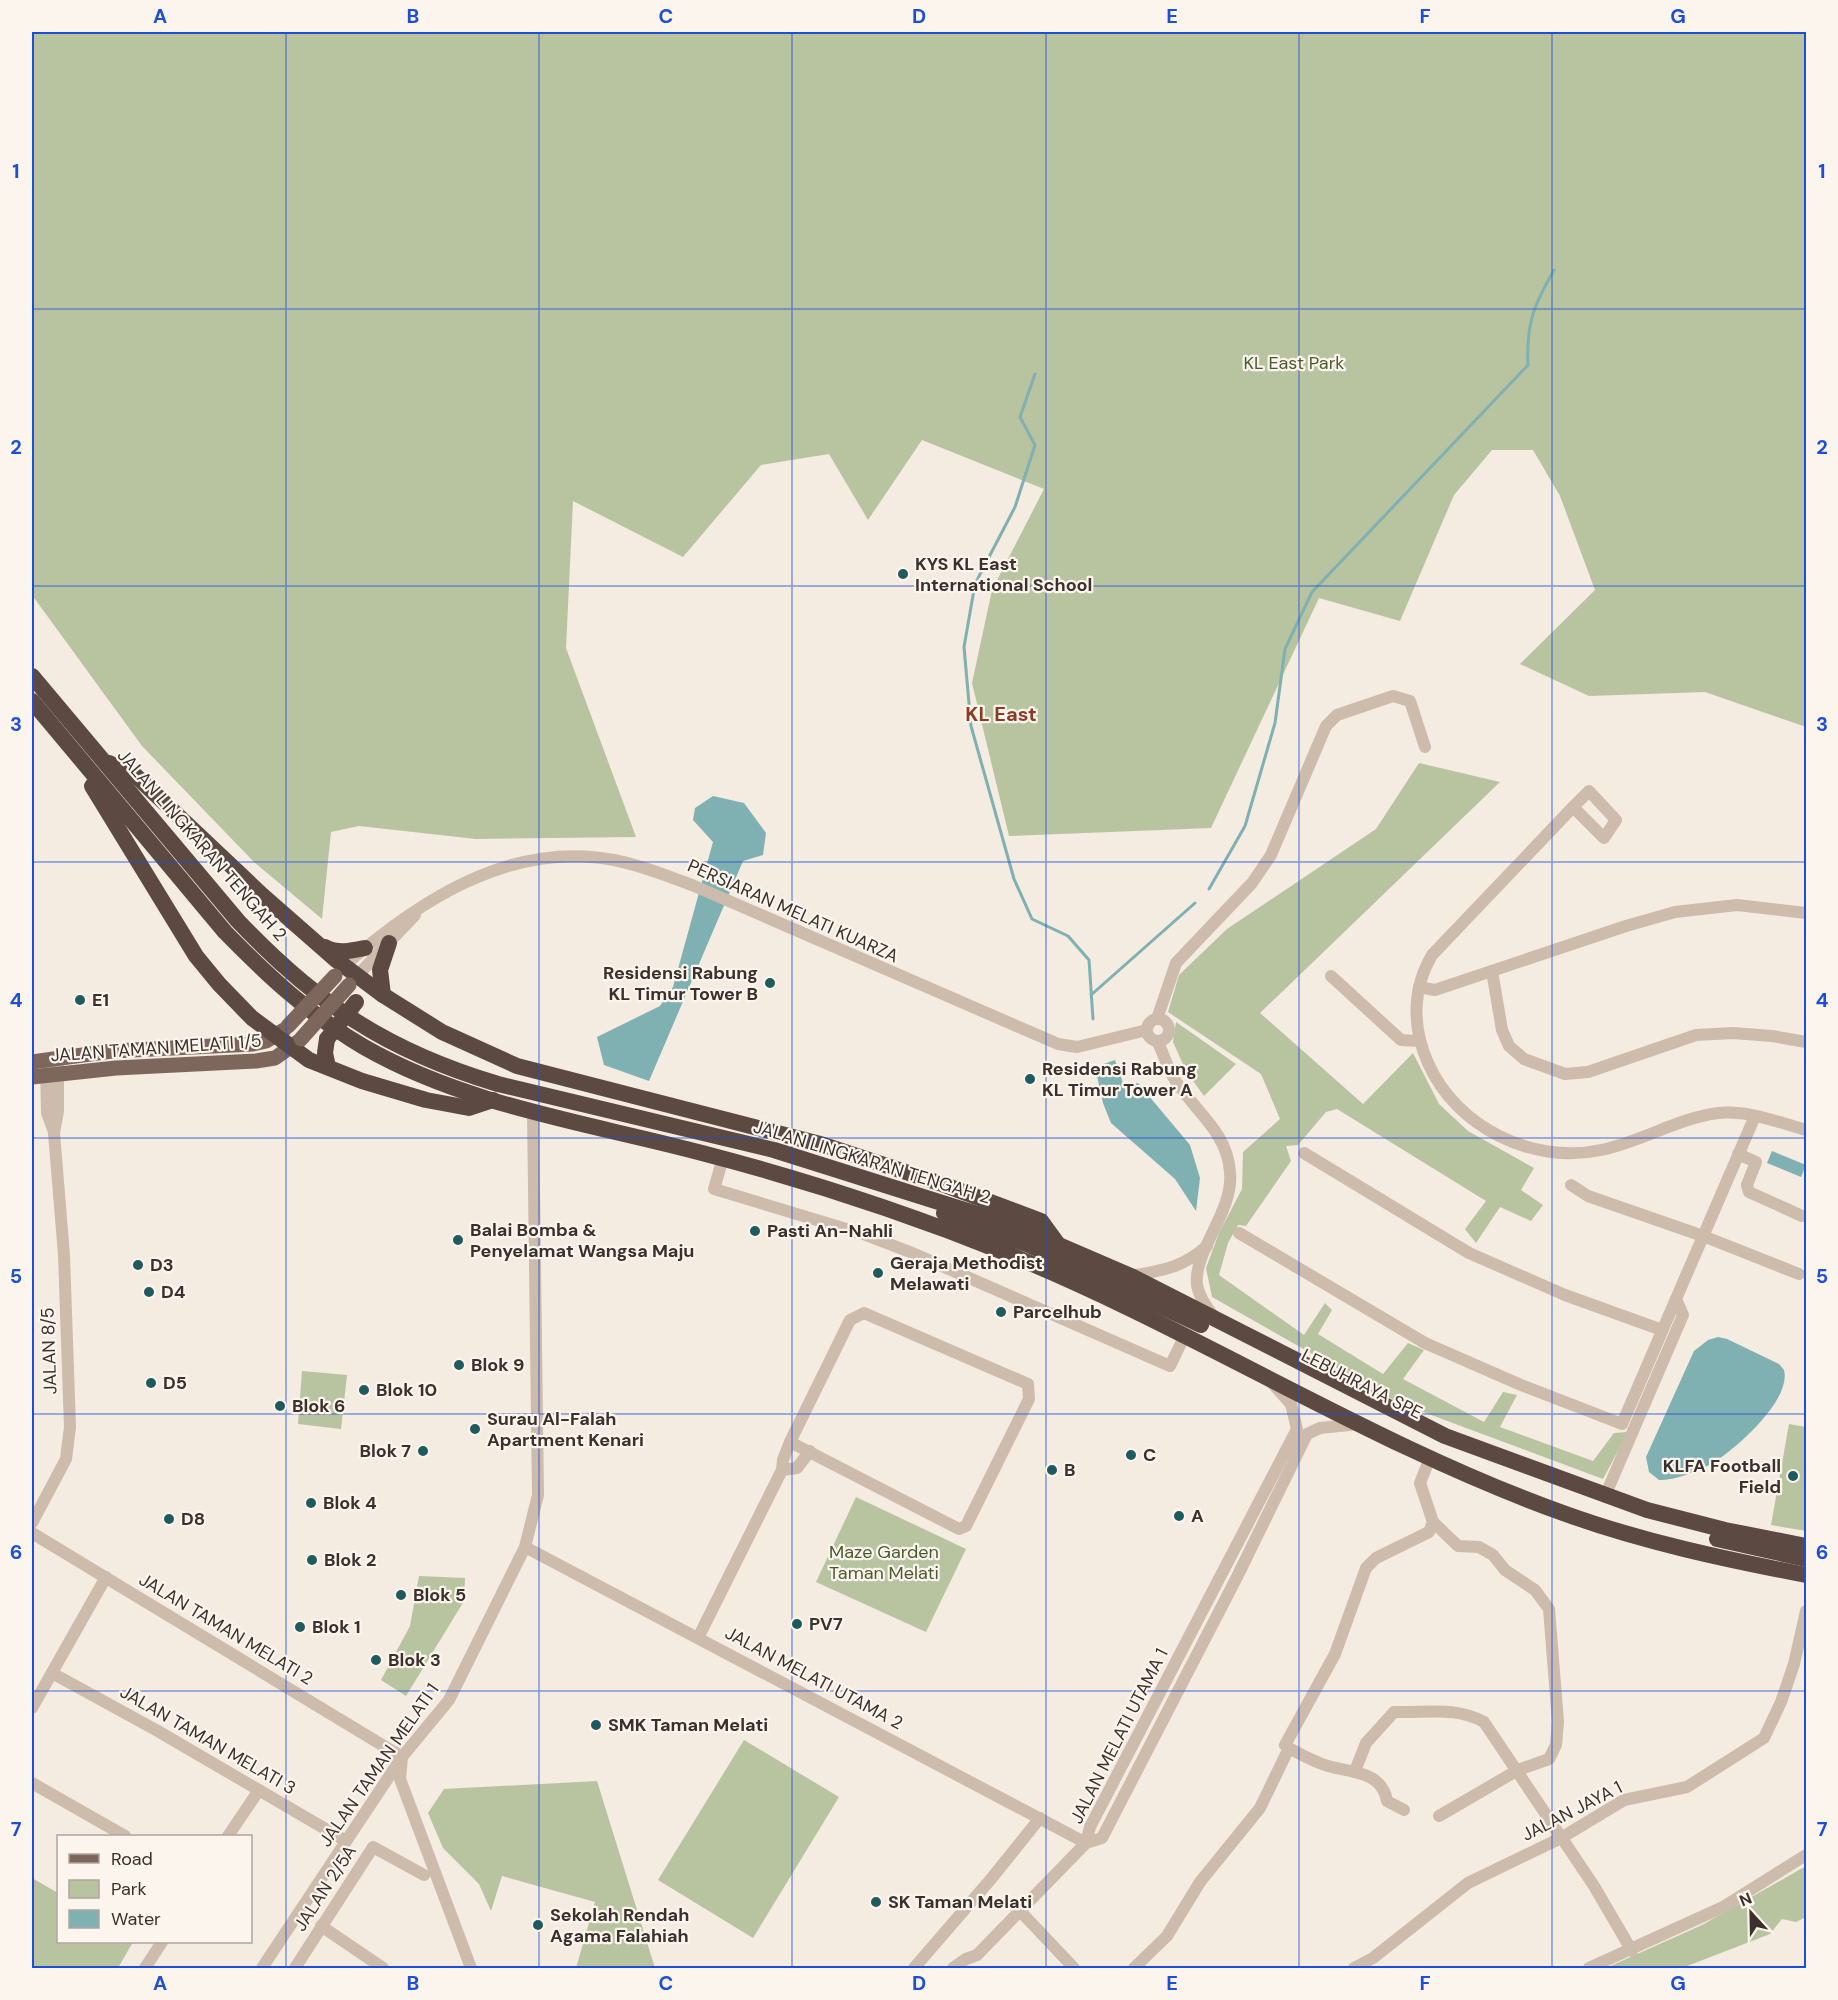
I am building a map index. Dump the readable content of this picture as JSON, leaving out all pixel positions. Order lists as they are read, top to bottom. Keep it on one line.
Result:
{"streets":{"highway":["JALAN LINGKARAN TENGAH 2","LEBUHRAYA SPE"],"main road":["JALAN TAMAN MELATI 1/5"],"street":["PERSIARAN MELATI KUARZA","JALAN 8/5","JALAN TAMAN MELATI 2","JALAN MELATI UTAMA 2","JALAN MELATI UTAMA 1","JALAN TAMAN MELATI 3","JALAN TAMAN MELATI 1","JALAN JAYA 1","JALAN 2/5A"]},"crossings":[["JALAN LINGKARAN TENGAH 2","LEBUHRAYA SPE"],["JALAN LINGKARAN TENGAH 2","JALAN MELATI UTAMA 1"],["JALAN LINGKARAN TENGAH 2","JALAN TAMAN MELATI 1"],["PERSIARAN MELATI KUARZA","JALAN TAMAN MELATI 1/5"],["JALAN TAMAN MELATI 1/5","JALAN 8/5"],["JALAN TAMAN MELATI 2","JALAN TAMAN MELATI 1"],["JALAN MELATI UTAMA 2","JALAN MELATI UTAMA 1"],["JALAN MELATI UTAMA 2","JALAN TAMAN MELATI 1"],["JALAN TAMAN MELATI 3","JALAN TAMAN MELATI 1"]],"districts":["KL East"],"parks":["KL East Park","Maze Garden Taman Melati"],"places":["KYS KL East International School","Residensi Rabung KL Timur Tower B","E1","Residensi Rabung KL Timur Tower A","Pasti An-Nahli","Balai Bomba & Penyelamat Wangsa Maju","D3","Geraja Methodist Melawati","D4","Parcelhub","Blok 9","D5","Blok 10","Blok 6","Surau Al-Falah Apartment Kenari","Blok 7","C","B","KLFA Football Field","Blok 4","A","D8","Blok 2","Blok 5","PV7","Blok 1","Blok 3","SMK Taman Melati","SK Taman Melati","Sekolah Rendah Agama Falahiah"],"legend":["Road","Park","Water"],"north":"top","grid":{"columns":["A","B","C","D","E","F","G"],"rows":["1","2","3","4","5","6","7"]}}
